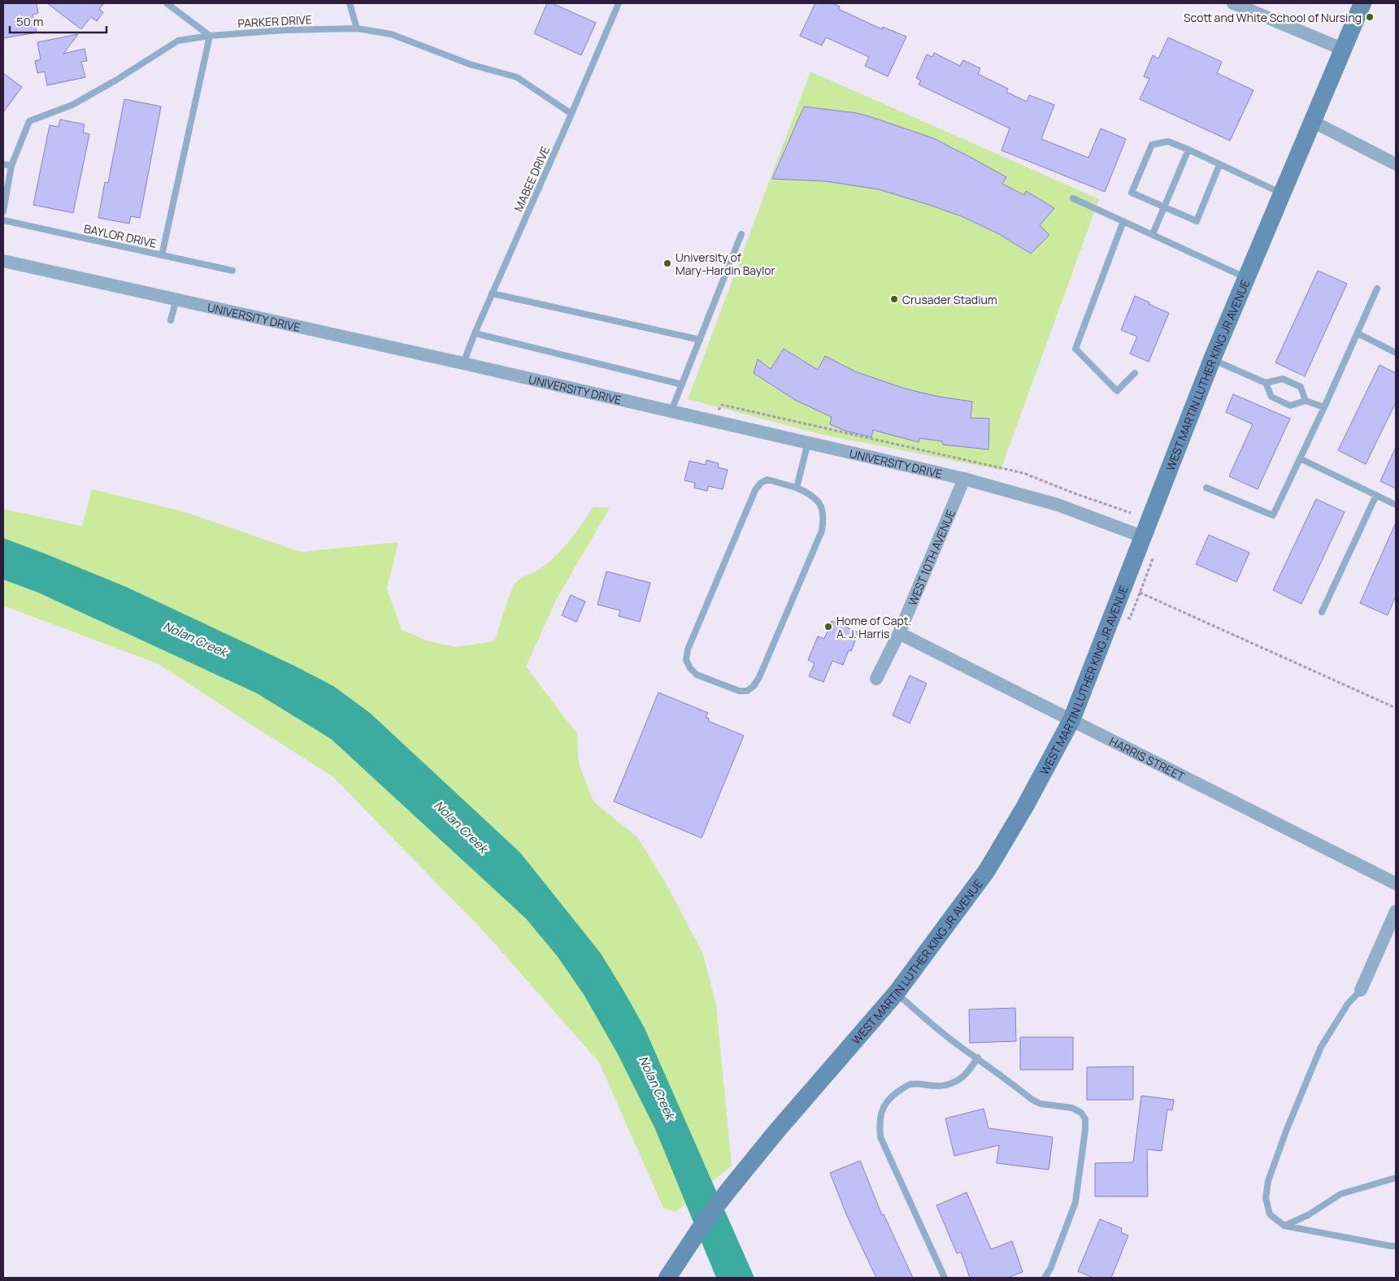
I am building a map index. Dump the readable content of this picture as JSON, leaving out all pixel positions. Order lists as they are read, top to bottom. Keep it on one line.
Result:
{"streets":{"street":["UNIVERSITY DRIVE","WEST MARTIN LUTHER KING JR AVENUE","WEST 10TH AVENUE","HARRIS STREET"],"lane":["PARKER DRIVE","MABEE DRIVE","BAYLOR DRIVE"]},"crossings":[["PARKER DRIVE","MABEE DRIVE"],["MABEE DRIVE","UNIVERSITY DRIVE"],["UNIVERSITY DRIVE","WEST MARTIN LUTHER KING JR AVENUE"],["UNIVERSITY DRIVE","WEST 10TH AVENUE"],["WEST MARTIN LUTHER KING JR AVENUE","HARRIS STREET"],["WEST 10TH AVENUE","HARRIS STREET"]],"water":["Nolan Creek"],"places":["Scott and White School of Nursing","University of Mary-Hardin Baylor","Crusader Stadium","Home of Capt. A. J. Harris"],"scale_bar":"50 m"}
